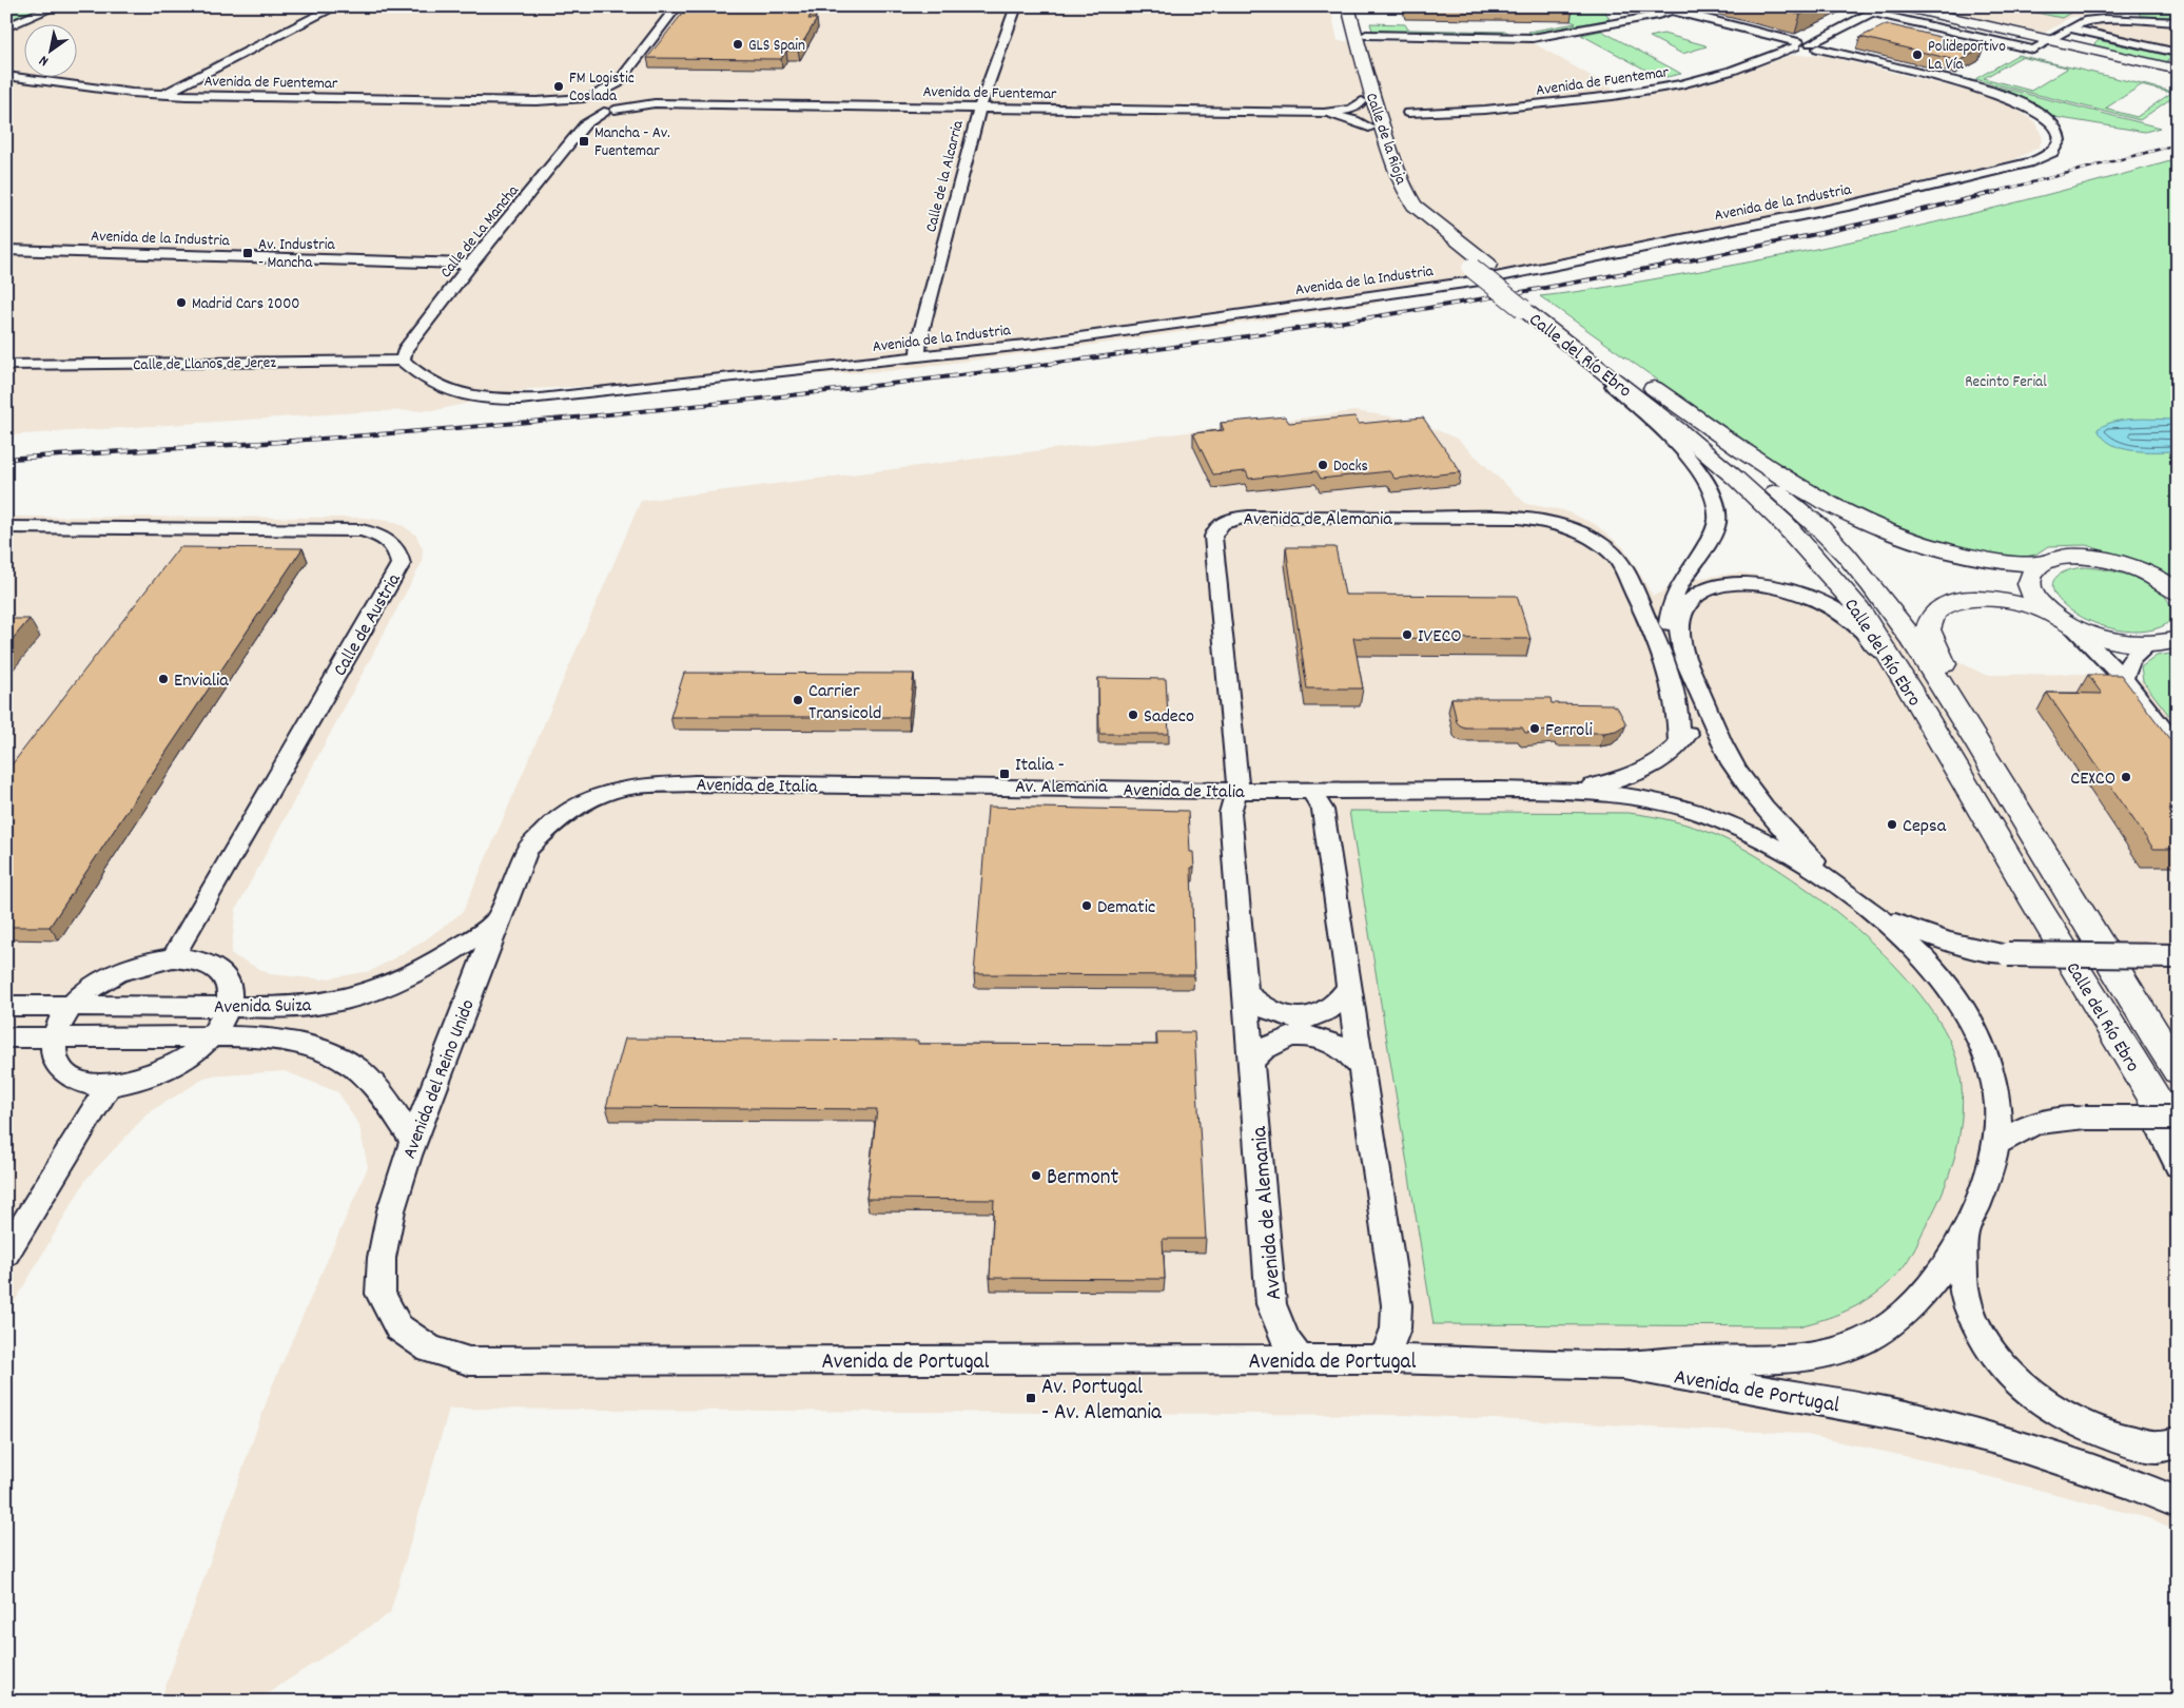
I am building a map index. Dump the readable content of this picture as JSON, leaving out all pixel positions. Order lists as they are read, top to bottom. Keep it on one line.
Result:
{"streets":{"main road":["Calle de la Rioja","Calle del Río Ebro"],"street":["Avenida de Fuentemar","Calle de la Alcarria","Avenida de la Industria","Calle de La Mancha","Calle de Llanos de Jerez","Avenida de Alemania","Calle de Austria","Avenida de Italia","Avenida Suiza","Avenida del Reino Unido","Avenida de Portugal"]},"crossings":[["Avenida de Fuentemar","Calle de la Rioja"],["Avenida de Fuentemar","Calle de la Alcarria"],["Avenida de Fuentemar","Calle de La Mancha"],["Calle de la Rioja","Calle del Río Ebro"],["Calle de la Alcarria","Avenida de la Industria"],["Avenida de la Industria","Calle de La Mancha"],["Avenida de la Industria","Calle de Llanos de Jerez"],["Calle de La Mancha","Calle de Llanos de Jerez"],["Avenida de Alemania","Avenida de Italia"],["Avenida de Alemania","Avenida de Portugal"],["Avenida de Italia","Avenida del Reino Unido"],["Avenida Suiza","Avenida del Reino Unido"],["Avenida del Reino Unido","Avenida de Portugal"]],"parks":["Recinto Ferial"],"places":{"other":["GLS Spain","Polideportivo La Vía","FM Logistic Coslada","Madrid Cars 2000","Docks","IVECO","Envialia","Carrier Transicold","Sadeco","Ferroli","CEXCO","Cepsa","Dematic","Bermont"],"transit":["Mancha - Av. Fuentemar","Av. Industria - Mancha","Italia - Av. Alemania","Av. Portugal - Av. Alemania"]},"north":"bottom left"}
